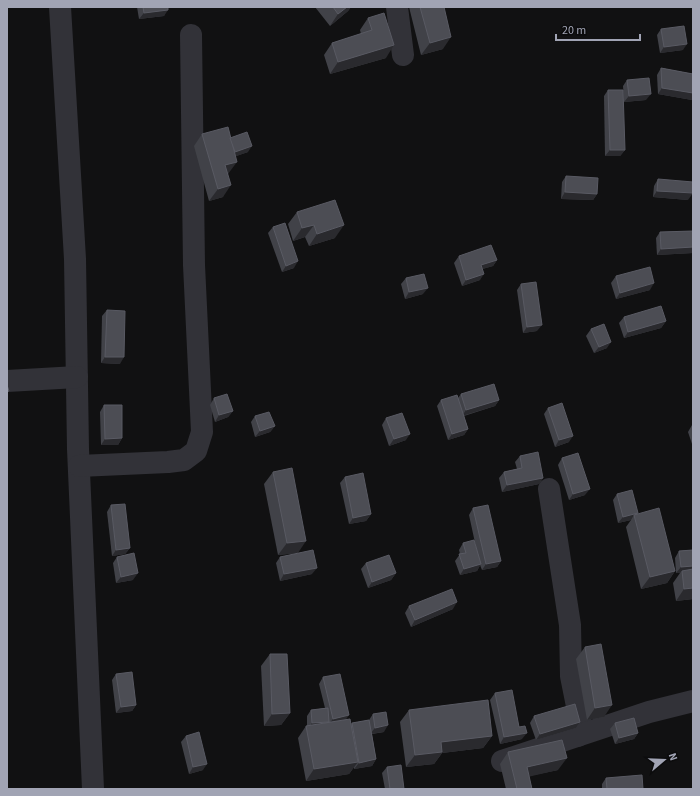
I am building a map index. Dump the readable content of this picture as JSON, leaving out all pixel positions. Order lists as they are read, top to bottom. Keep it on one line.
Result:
{"scale_bar":"20 m","north":"right"}
